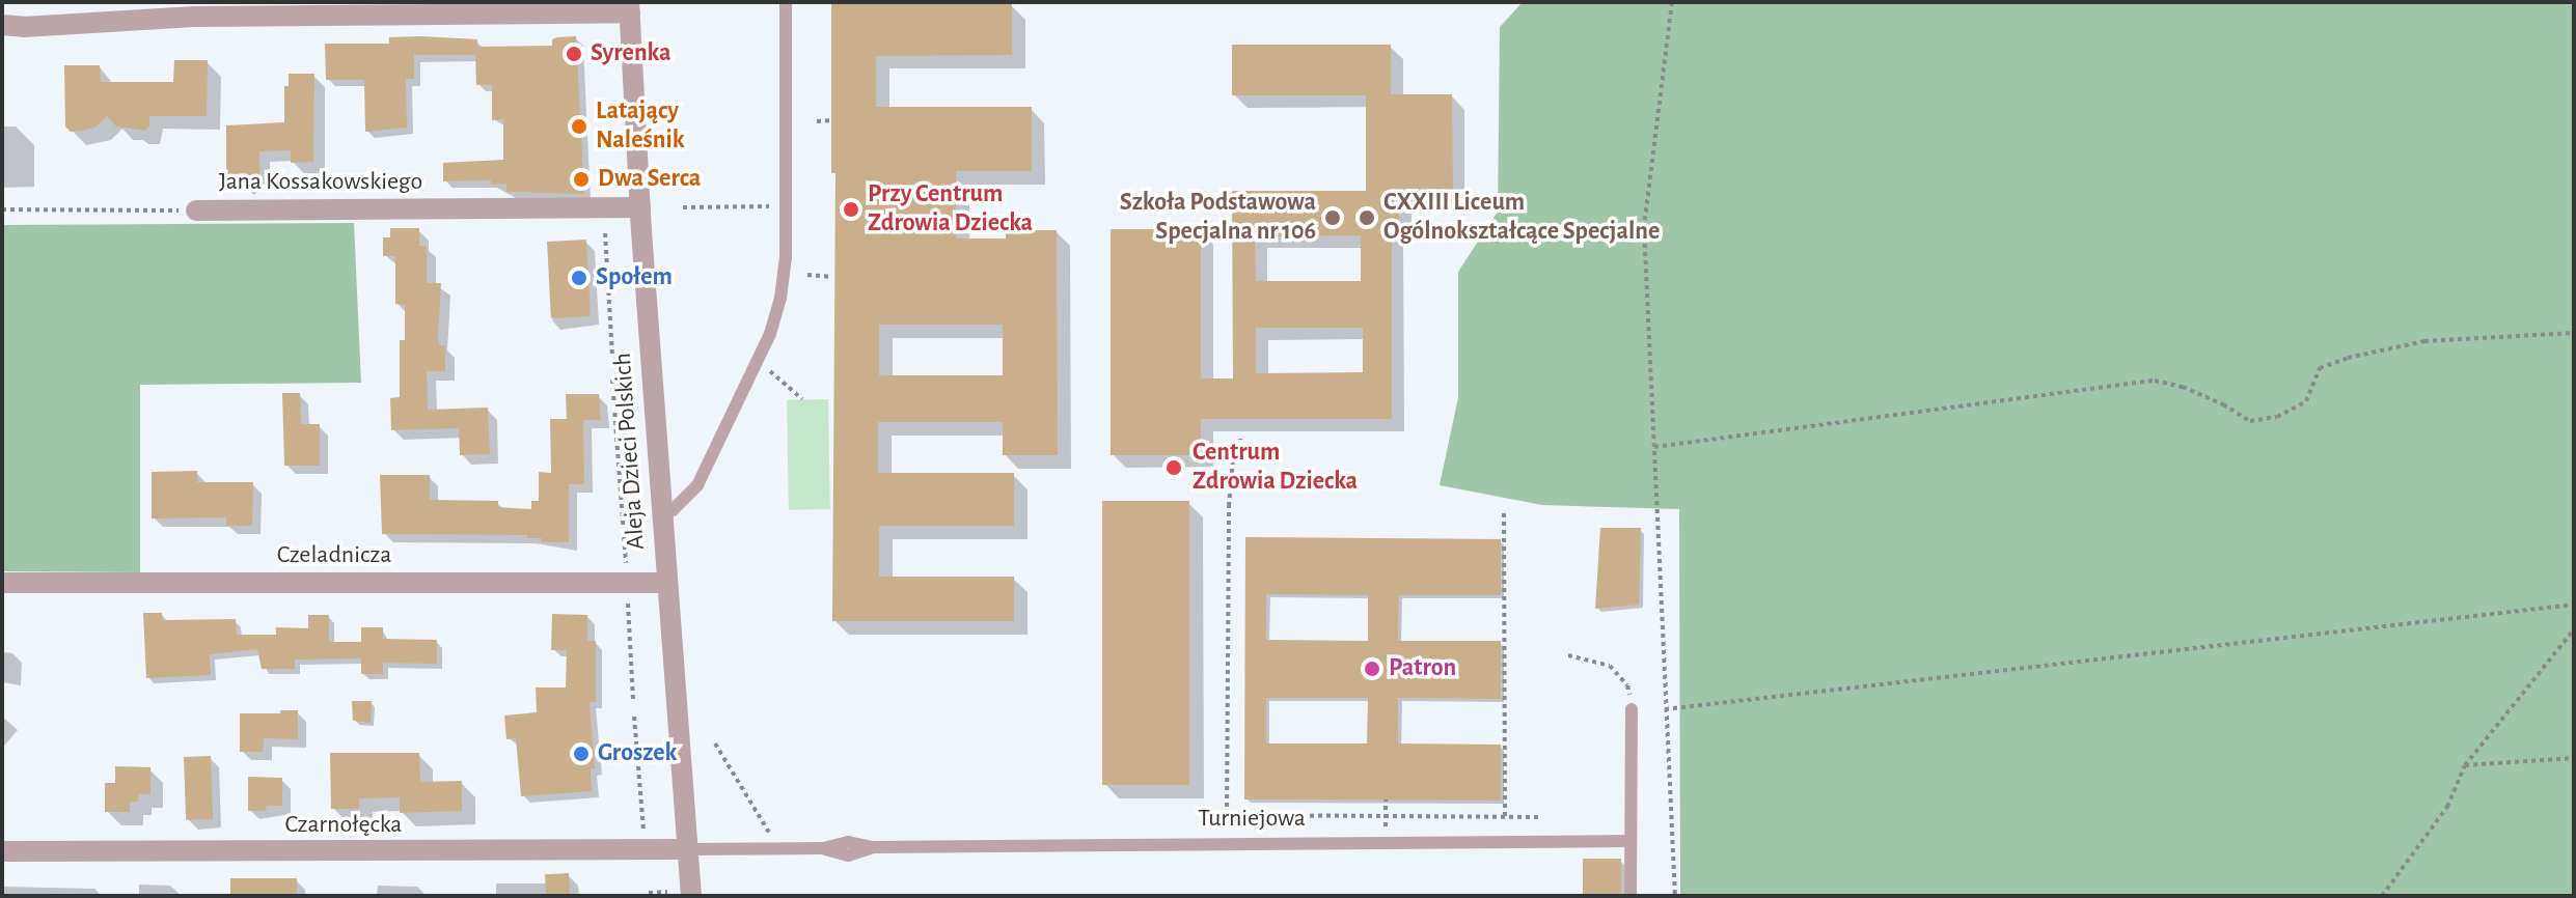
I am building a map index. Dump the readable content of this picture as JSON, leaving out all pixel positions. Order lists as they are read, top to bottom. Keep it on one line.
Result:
{"streets":{"street":["Jana Kossakowskiego","Aleja Dzieci Polskich","Czeladnicza","Czarnołęcka"],"lane":["Turniejowa"]},"crossings":[["Jana Kossakowskiego","Aleja Dzieci Polskich"],["Aleja Dzieci Polskich","Czeladnicza"],["Aleja Dzieci Polskich","Turniejowa"],["Aleja Dzieci Polskich","Czarnołęcka"],["Turniejowa","Czarnołęcka"]],"places":["Syrenka","Latający Naleśnik","Dwa Serca","Przy Centrum Zdrowia Dziecka","Szkoła Podstawowa Specjalna nr 106","CXXIII Liceum Ogólnokształcące Specjalne","Społem","Centrum Zdrowia Dziecka","Patron","Groszek"]}
